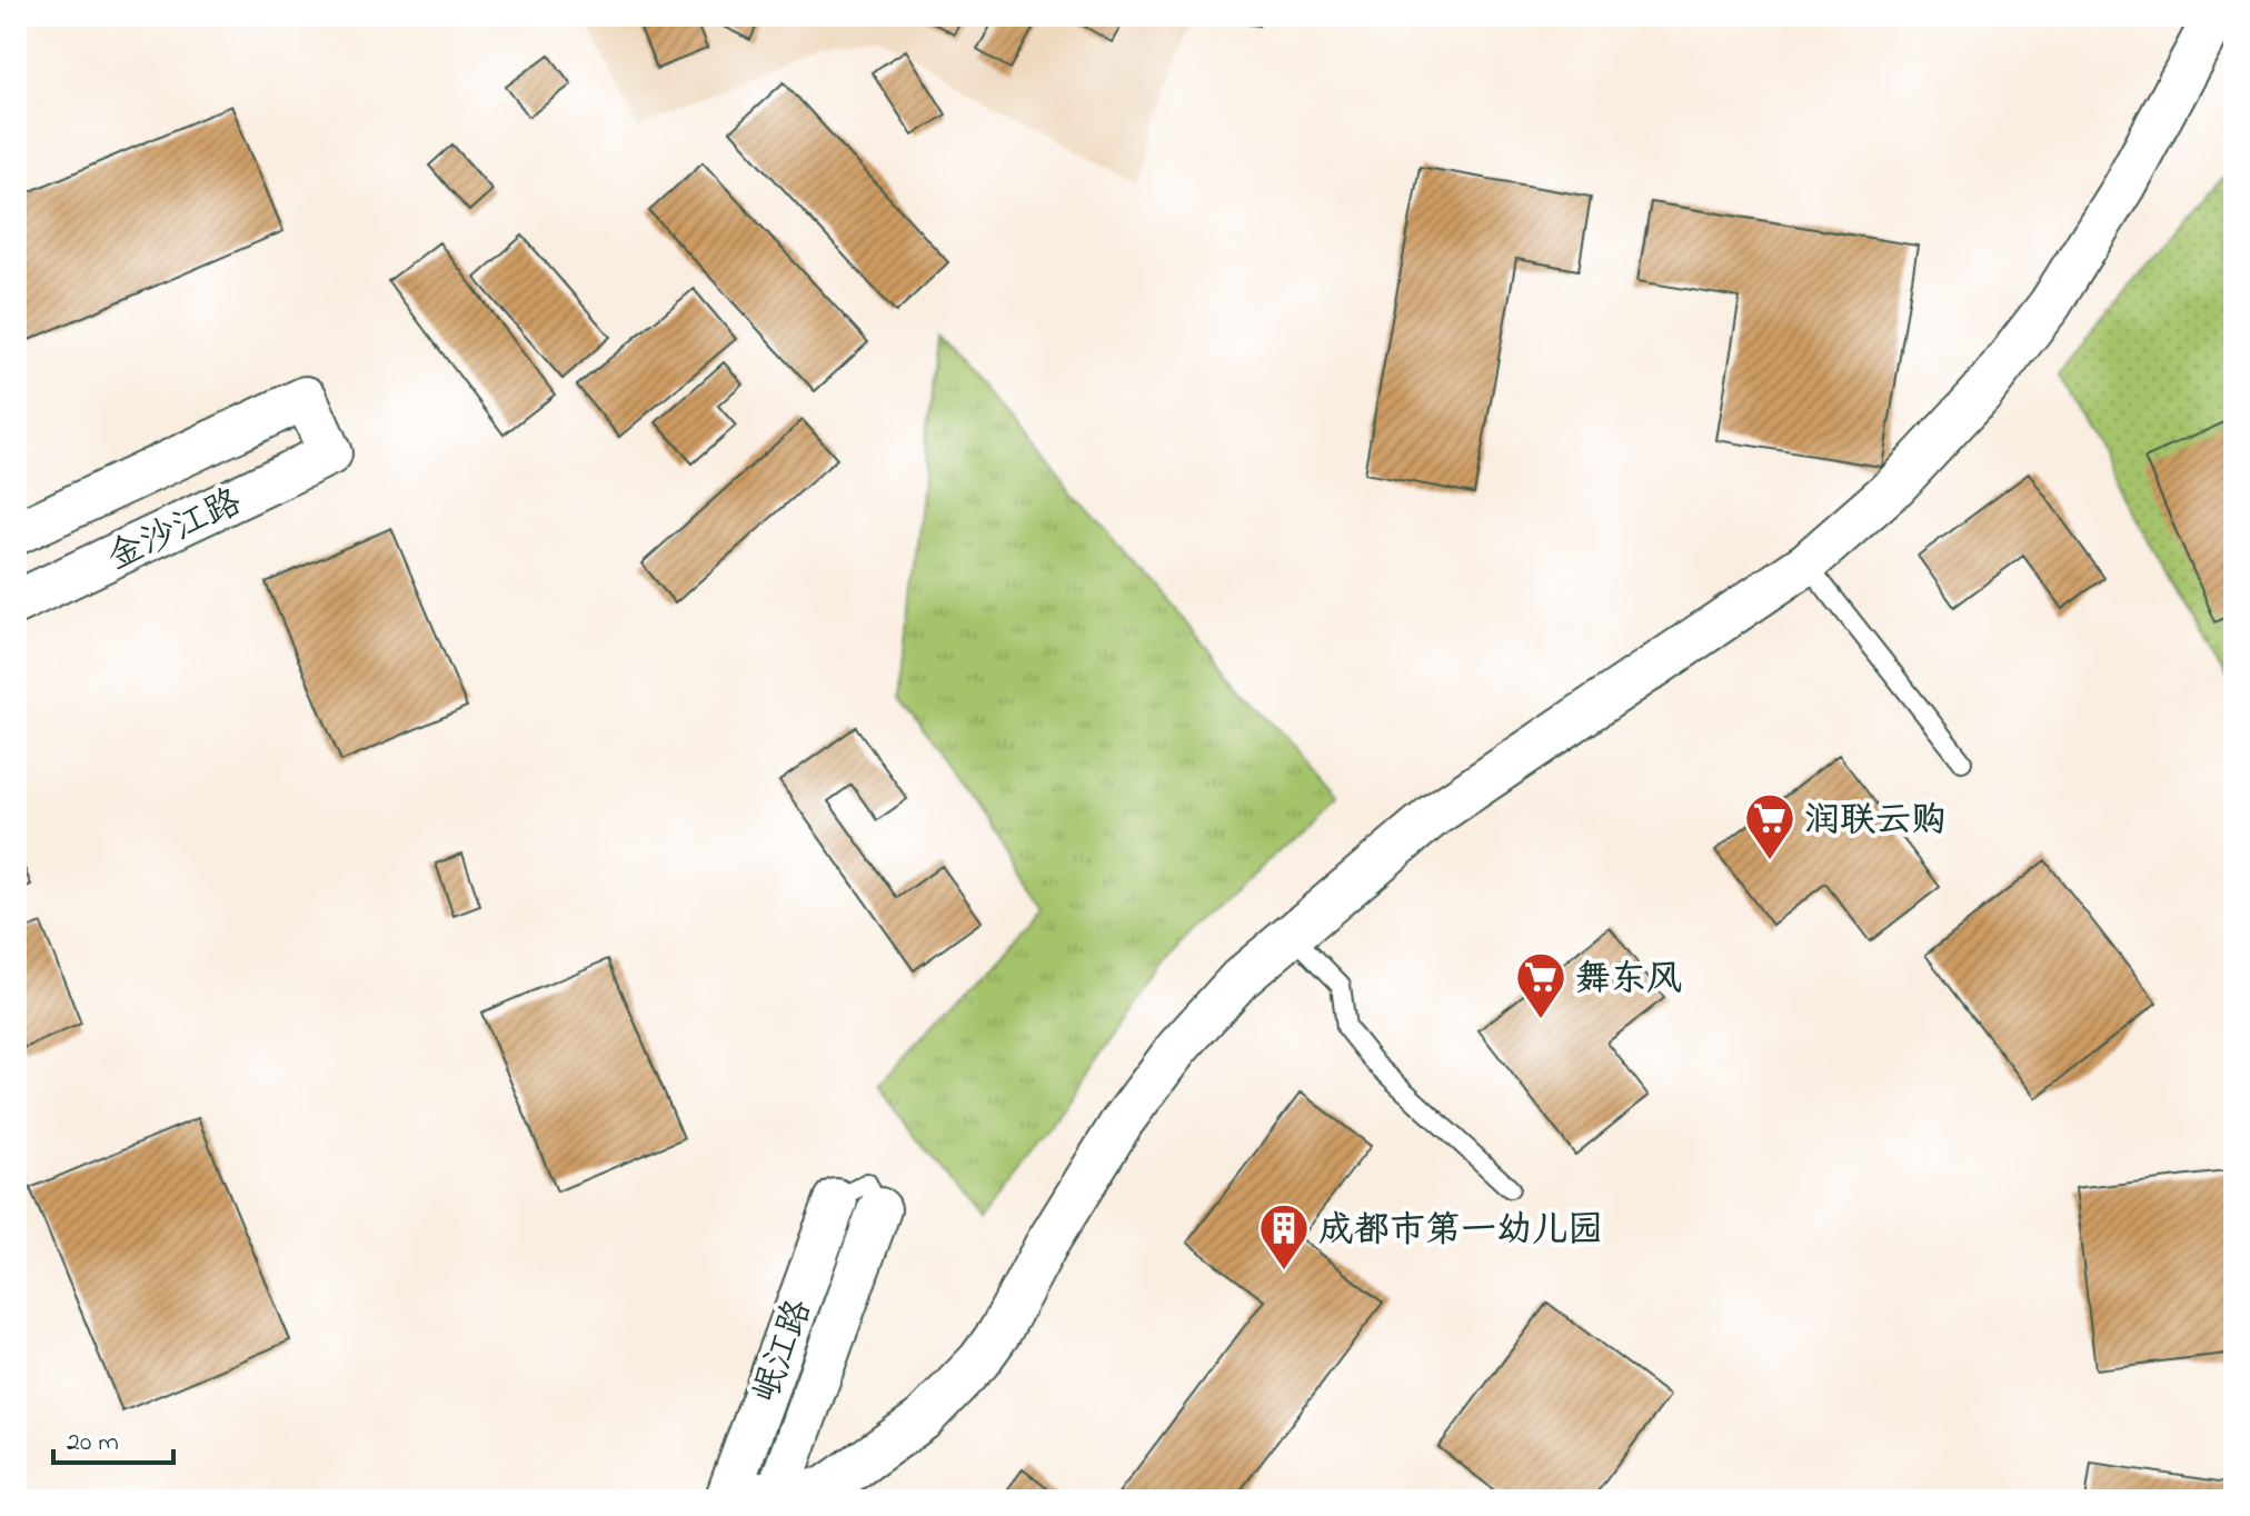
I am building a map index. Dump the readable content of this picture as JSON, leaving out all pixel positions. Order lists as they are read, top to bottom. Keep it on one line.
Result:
{"streets":{"street":["金沙江路","岷江路"]},"places":{"supermarket":["润联云购","舞东风"],"building":["成都市第一幼儿园"]},"scale_bar":"20 m"}
